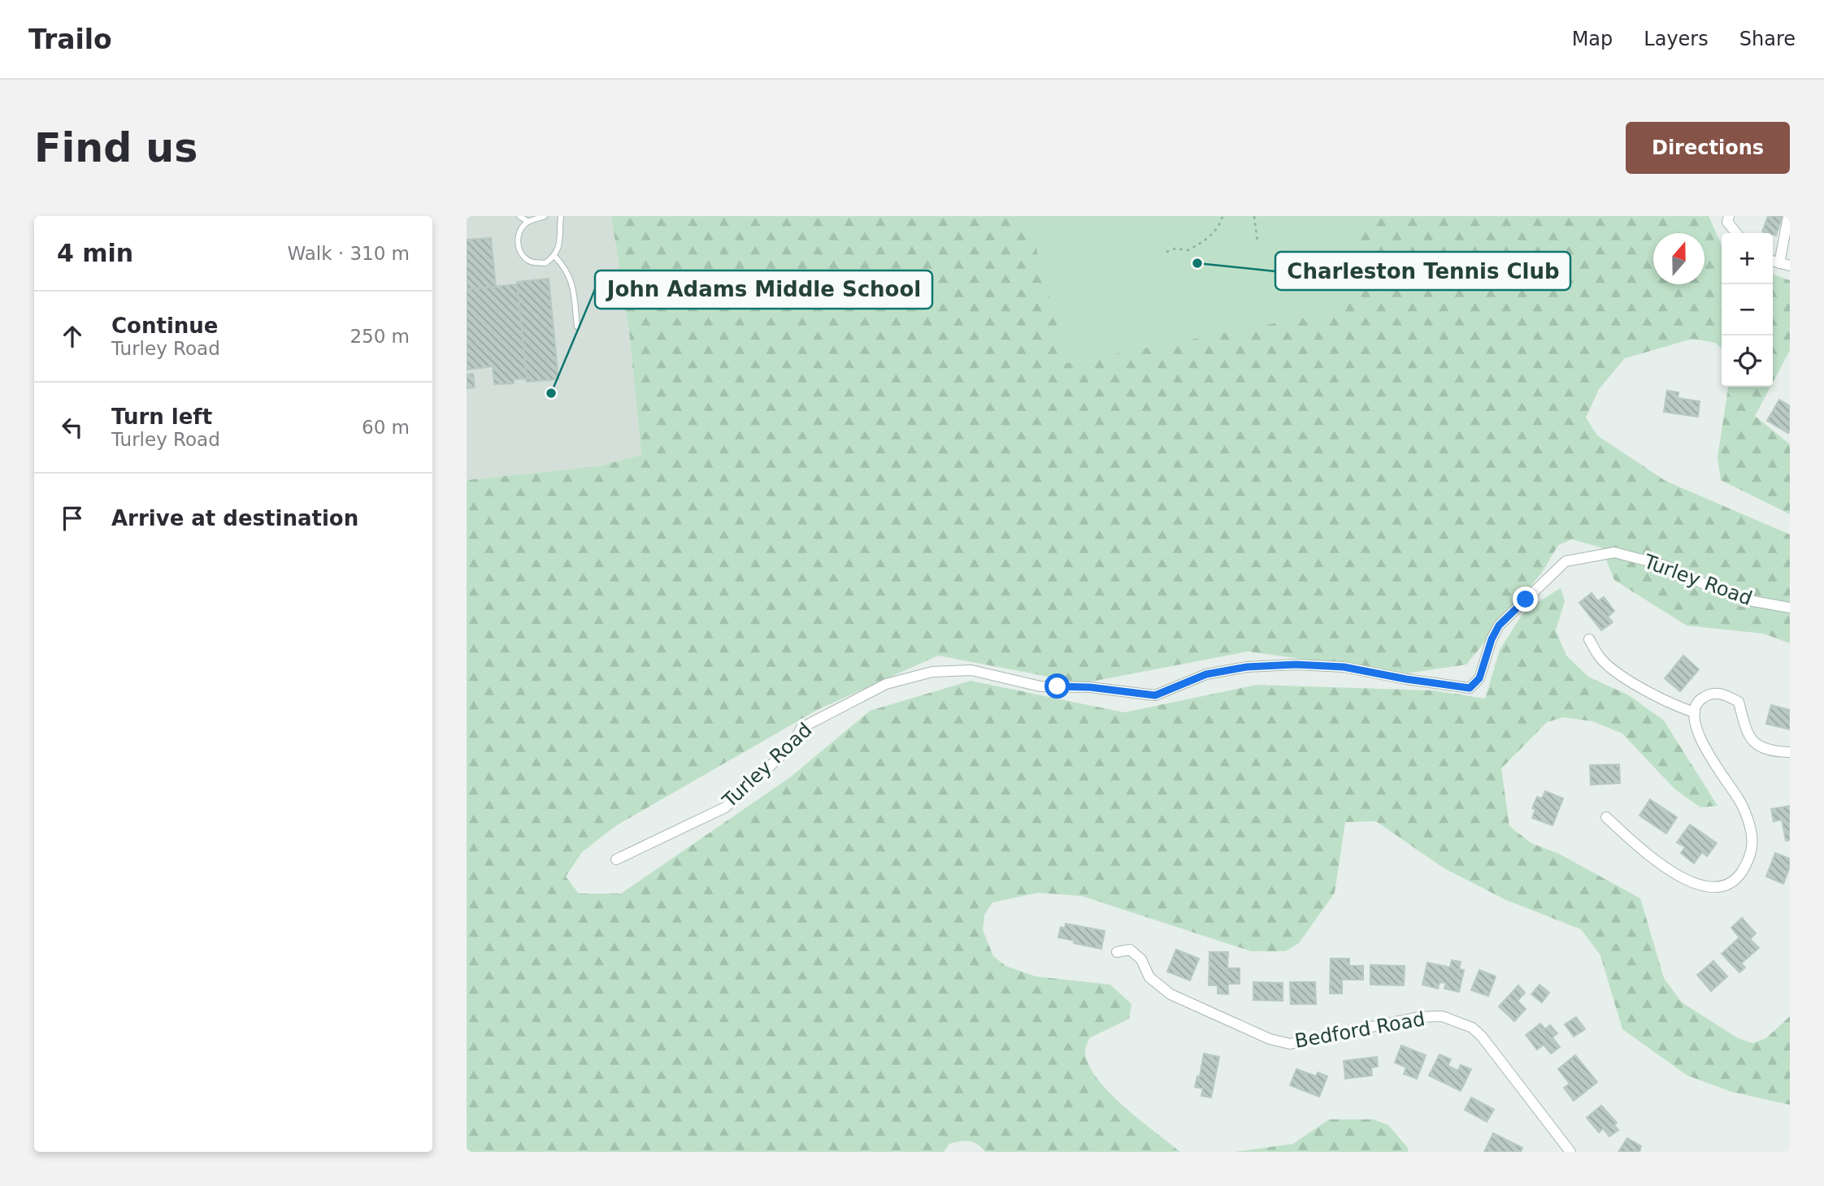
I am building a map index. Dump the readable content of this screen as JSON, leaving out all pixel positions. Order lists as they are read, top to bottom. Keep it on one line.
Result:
{"streets":{"street":["Turley Road","Bedford Road"]},"places":["Charleston Tennis Club","John Adams Middle School"],"north":"top","page":{"header":"Trailo","nav":["Map","Layers","Share"],"buttons":"Directions","title":"Find us","heading":["4 min","Walk · 310 m"],"map_buttons":["+","−"],"list":[["Continue","Turley Road","250 m"],["Turn left","Turley Road","60 m"],"Arrive at destination"]}}
